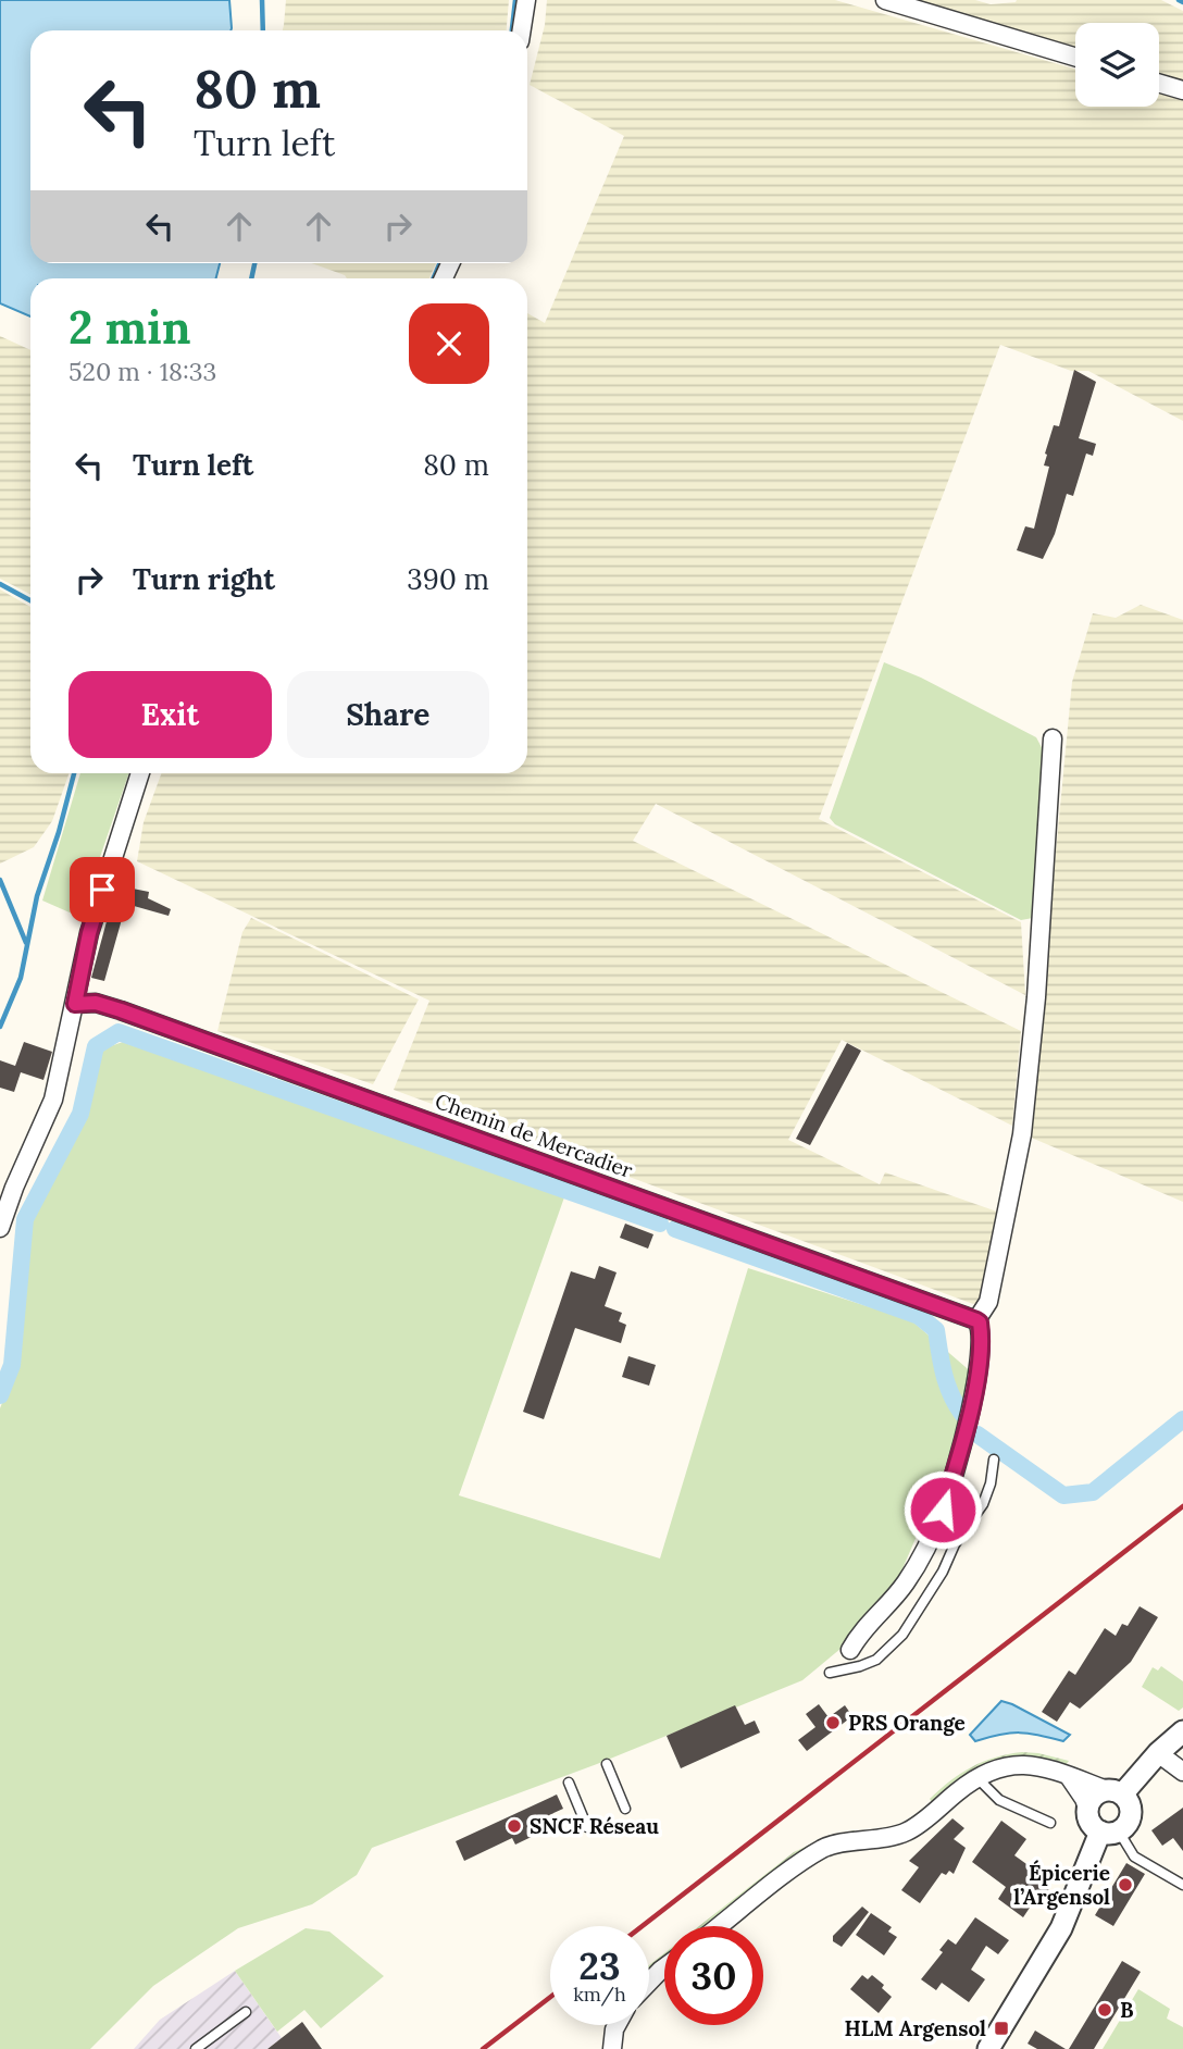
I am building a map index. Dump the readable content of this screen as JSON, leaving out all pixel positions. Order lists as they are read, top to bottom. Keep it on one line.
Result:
{"streets":{"street":["Chemin de Mercadier"]},"places":{"other":["PRS Orange","SNCF Réseau","Épicerie l’Argensol","B"],"transit":["HLM Argensol"]},"page":{"turn":["80 m","Turn left"],"heading":["2 min","520 m · 18:33"],"list":[{"name":"Turn left","value":"80 m"},{"name":"Turn right","value":"390 m"}],"buttons":["Exit","Share"],"speed":"23 km/h","limit":"30"}}
